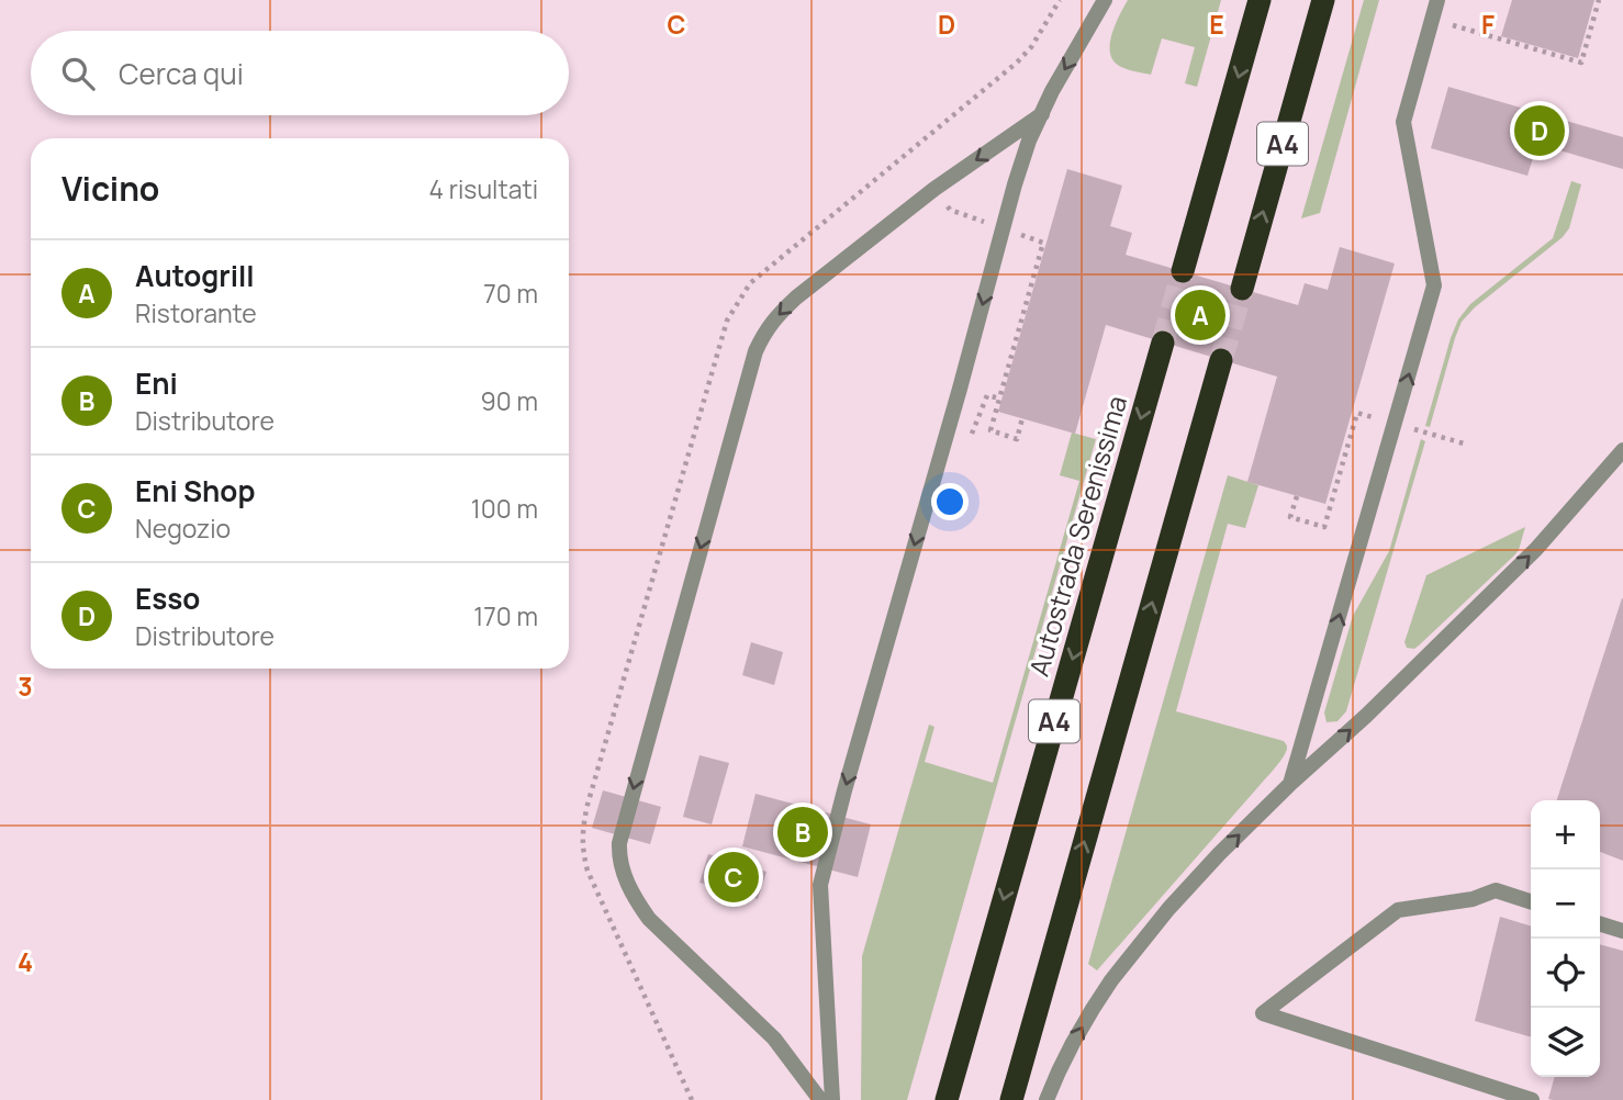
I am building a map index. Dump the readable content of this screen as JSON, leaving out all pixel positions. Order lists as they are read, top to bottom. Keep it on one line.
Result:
{"streets":{"highway":["A4","Autostrada Serenissima"]},"page":{"search":"Cerca qui","pins":["D","A","B","C"],"heading":["Vicino","4 risultati"],"list":[{"mark":"A","name":"Autogrill","note":"Ristorante","value":"70 m"},{"mark":"B","name":"Eni","note":"Distributore","value":"90 m"},{"mark":"C","name":"Eni Shop","note":"Negozio","value":"100 m"},{"mark":"D","name":"Esso","note":"Distributore","value":"170 m"}],"map_buttons":["+","−"]},"grid":{"columns":["C","D","E","F"],"rows":["3","4"]}}
